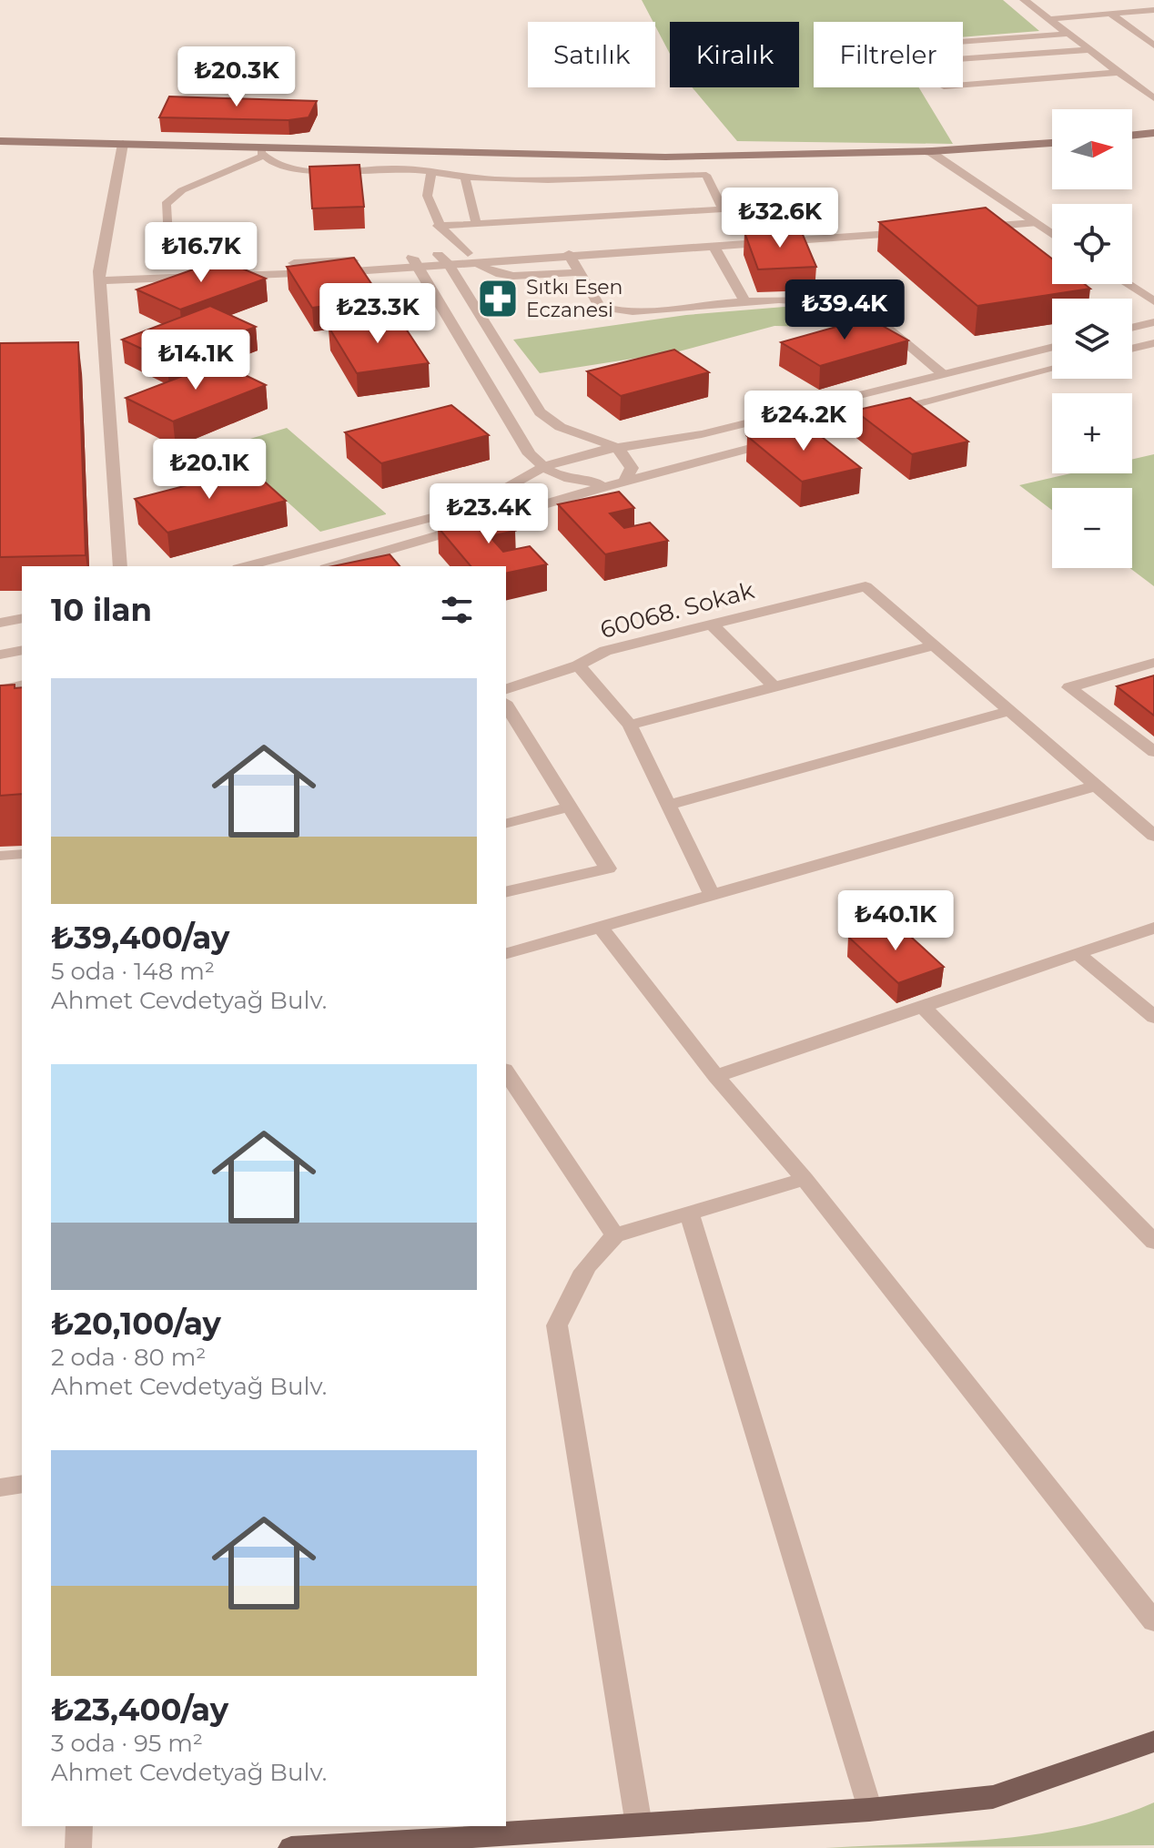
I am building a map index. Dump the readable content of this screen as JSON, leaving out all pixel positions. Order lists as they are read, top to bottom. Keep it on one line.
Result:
{"streets":{"street":["60068. Sokak"]},"places":{"pharmacy":["Sıtkı Esen Eczanesi"]},"north":"right","page":{"chip":["Satılık","Kiralık","Filtreler"],"price":["₺20.3K","₺32.6K","₺16.7K","₺39.4K","₺23.3K","₺14.1K","₺24.2K","₺20.1K","₺23.4K","₺40.1K"],"map_buttons":["+","−"],"heading":"10 ilan","list":[{"name":"₺39,400/ay","note":"5 oda · 148 m² · Ahmet Cevdetyağ Bulv."},{"name":"₺20,100/ay","note":"2 oda · 80 m² · Ahmet Cevdetyağ Bulv."},{"name":"₺23,400/ay","note":"3 oda · 95 m² · Ahmet Cevdetyağ Bulv."}]}}
